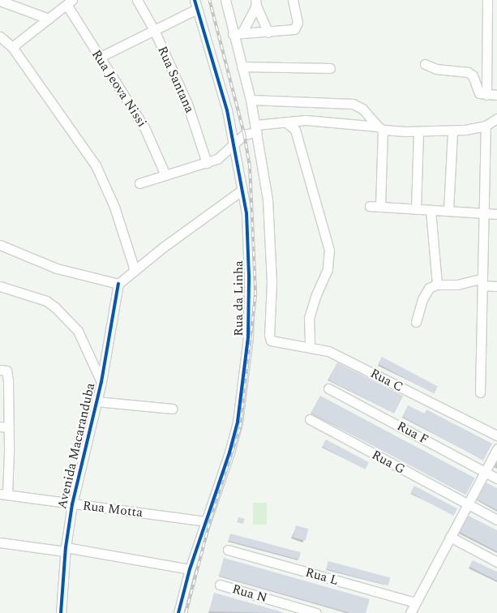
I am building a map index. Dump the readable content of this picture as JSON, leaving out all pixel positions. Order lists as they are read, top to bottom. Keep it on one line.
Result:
{"streets":{"street":["Rua Santana","Rua Jeova Nissi","Rua da Linha","Rua C","Rua F","Avenida Macaranduba","Rua G","Rua Motta","Rua L","Rua N"]},"crossings":[["Rua da Linha","Rua Motta"],["Avenida Macaranduba","Rua Motta"]]}
